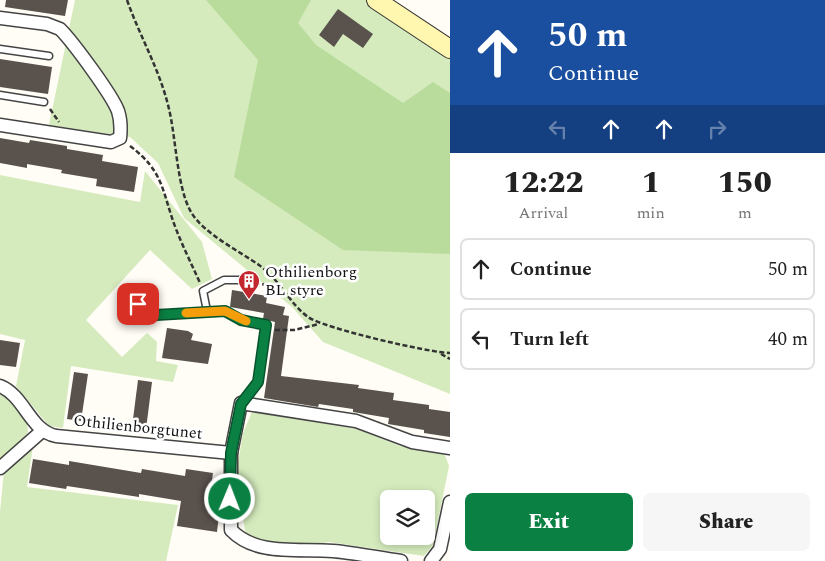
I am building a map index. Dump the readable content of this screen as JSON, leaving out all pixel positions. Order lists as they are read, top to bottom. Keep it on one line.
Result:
{"streets":{"street":["Othilienborgtunet"]},"places":{"building":["Othilienborg BL styre"]},"page":{"turn":["50 m","Continue"],"eta":["12:22","Arrival","1","min","150","m"],"list":[{"name":"Continue","value":"50 m"},{"name":"Turn left","value":"40 m"}],"buttons":["Exit","Share"]}}
